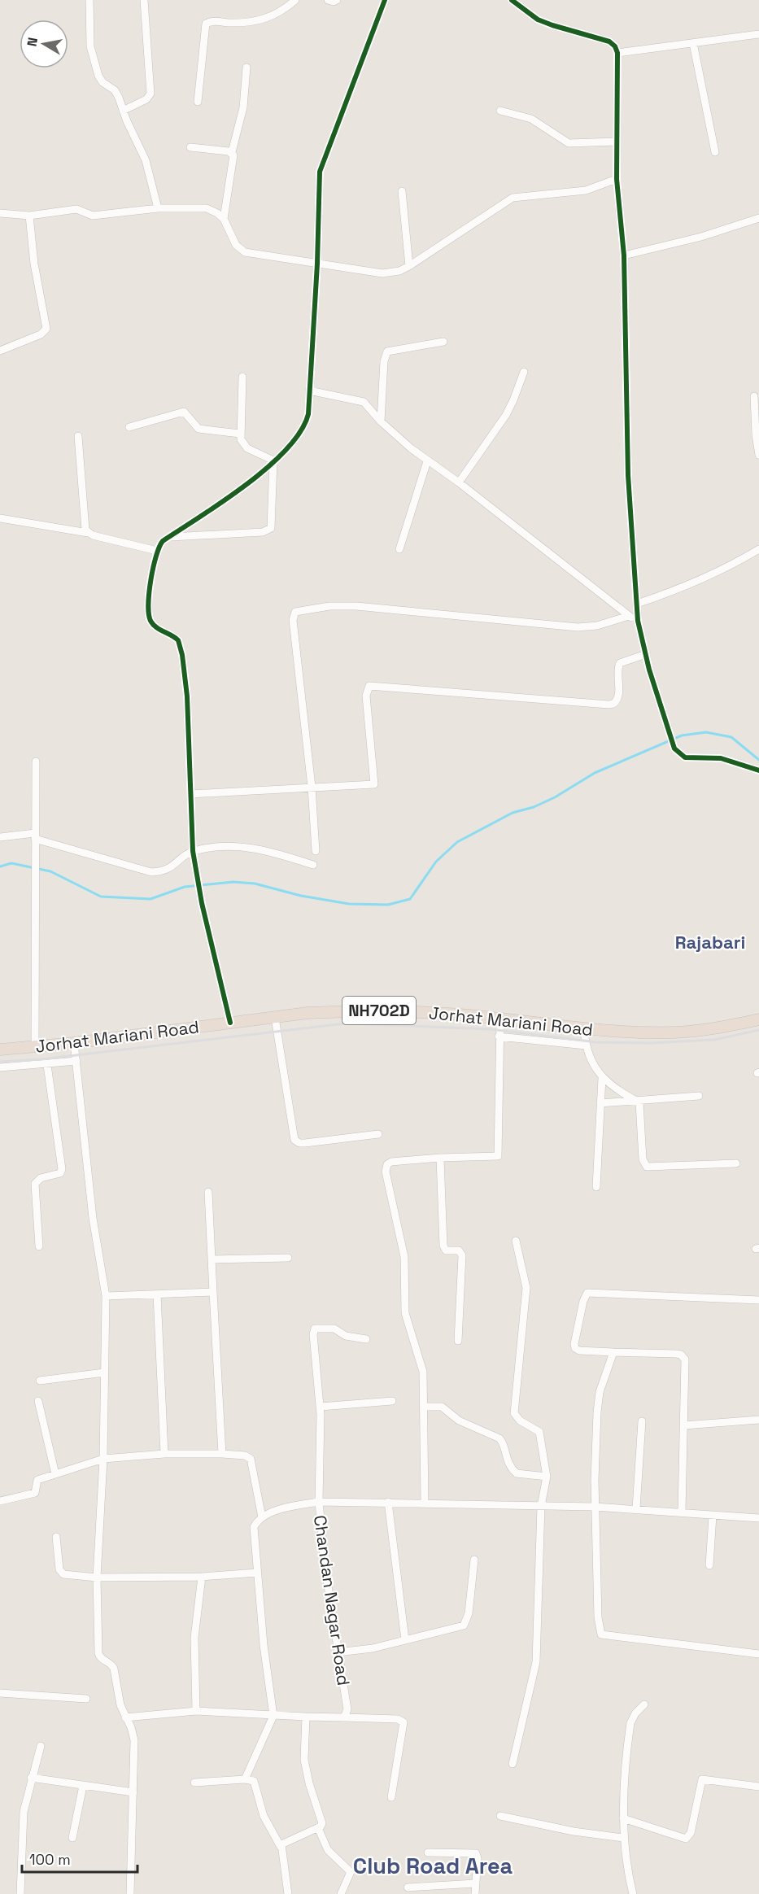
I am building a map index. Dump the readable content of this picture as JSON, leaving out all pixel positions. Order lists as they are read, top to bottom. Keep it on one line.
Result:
{"streets":{"highway":["NH702D","Jorhat Mariani Road"],"street":["Chandan Nagar Road"]},"districts":["Rajabari","Club Road Area"],"scale_bar":"100 m","north":"left"}
